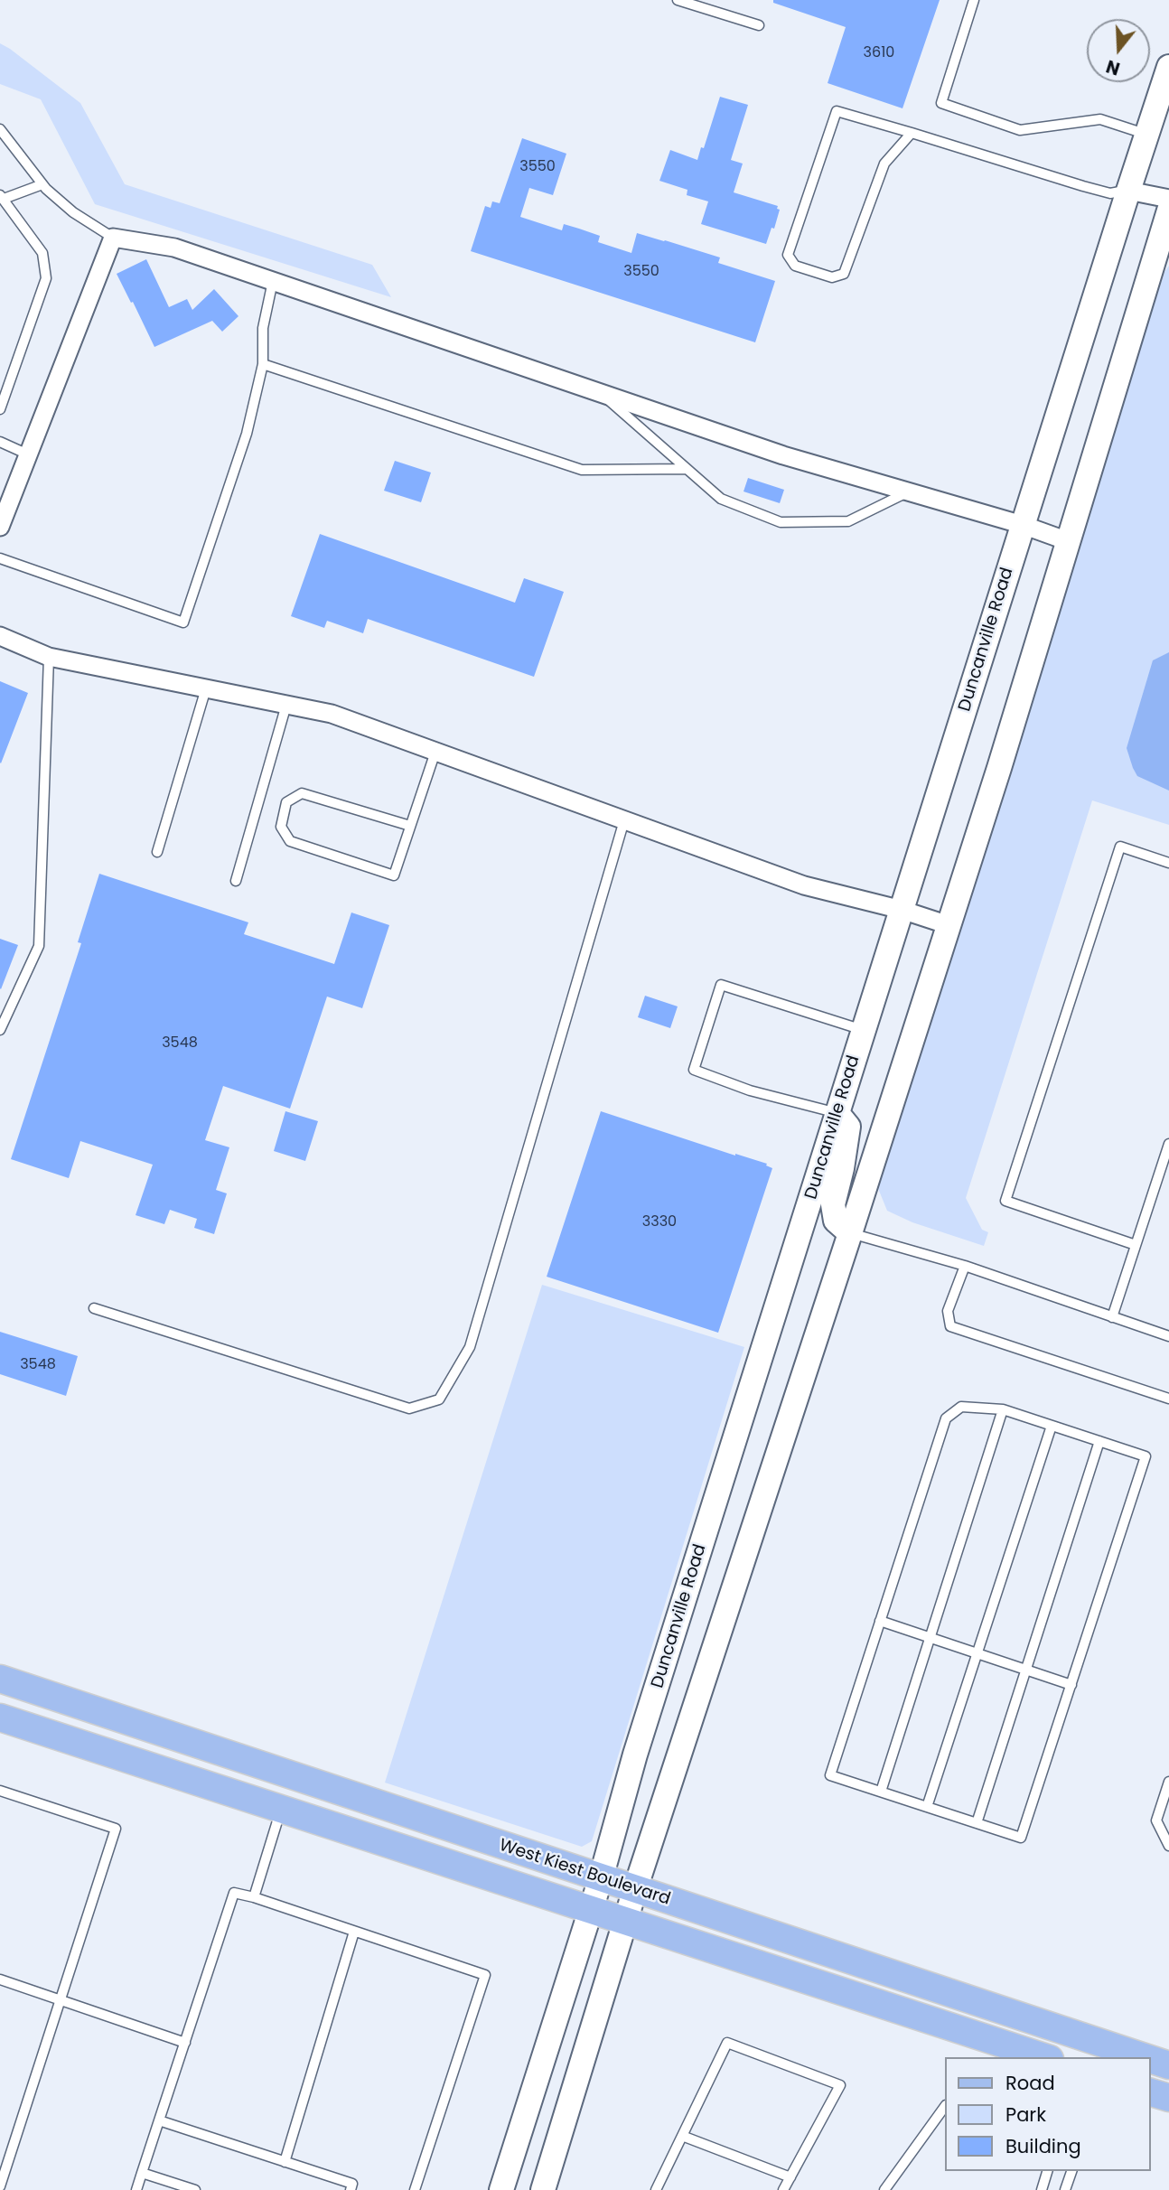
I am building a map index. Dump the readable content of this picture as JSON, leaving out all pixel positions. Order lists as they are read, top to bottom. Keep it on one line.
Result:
{"streets":{"main road":["Duncanville Road","West Kiest Boulevard"]},"crossings":[["Duncanville Road","West Kiest Boulevard"]],"house_numbers":["3610","3550","3550","3548","3330","3548"],"legend":["Road","Park","Building"],"north":"bottom"}
